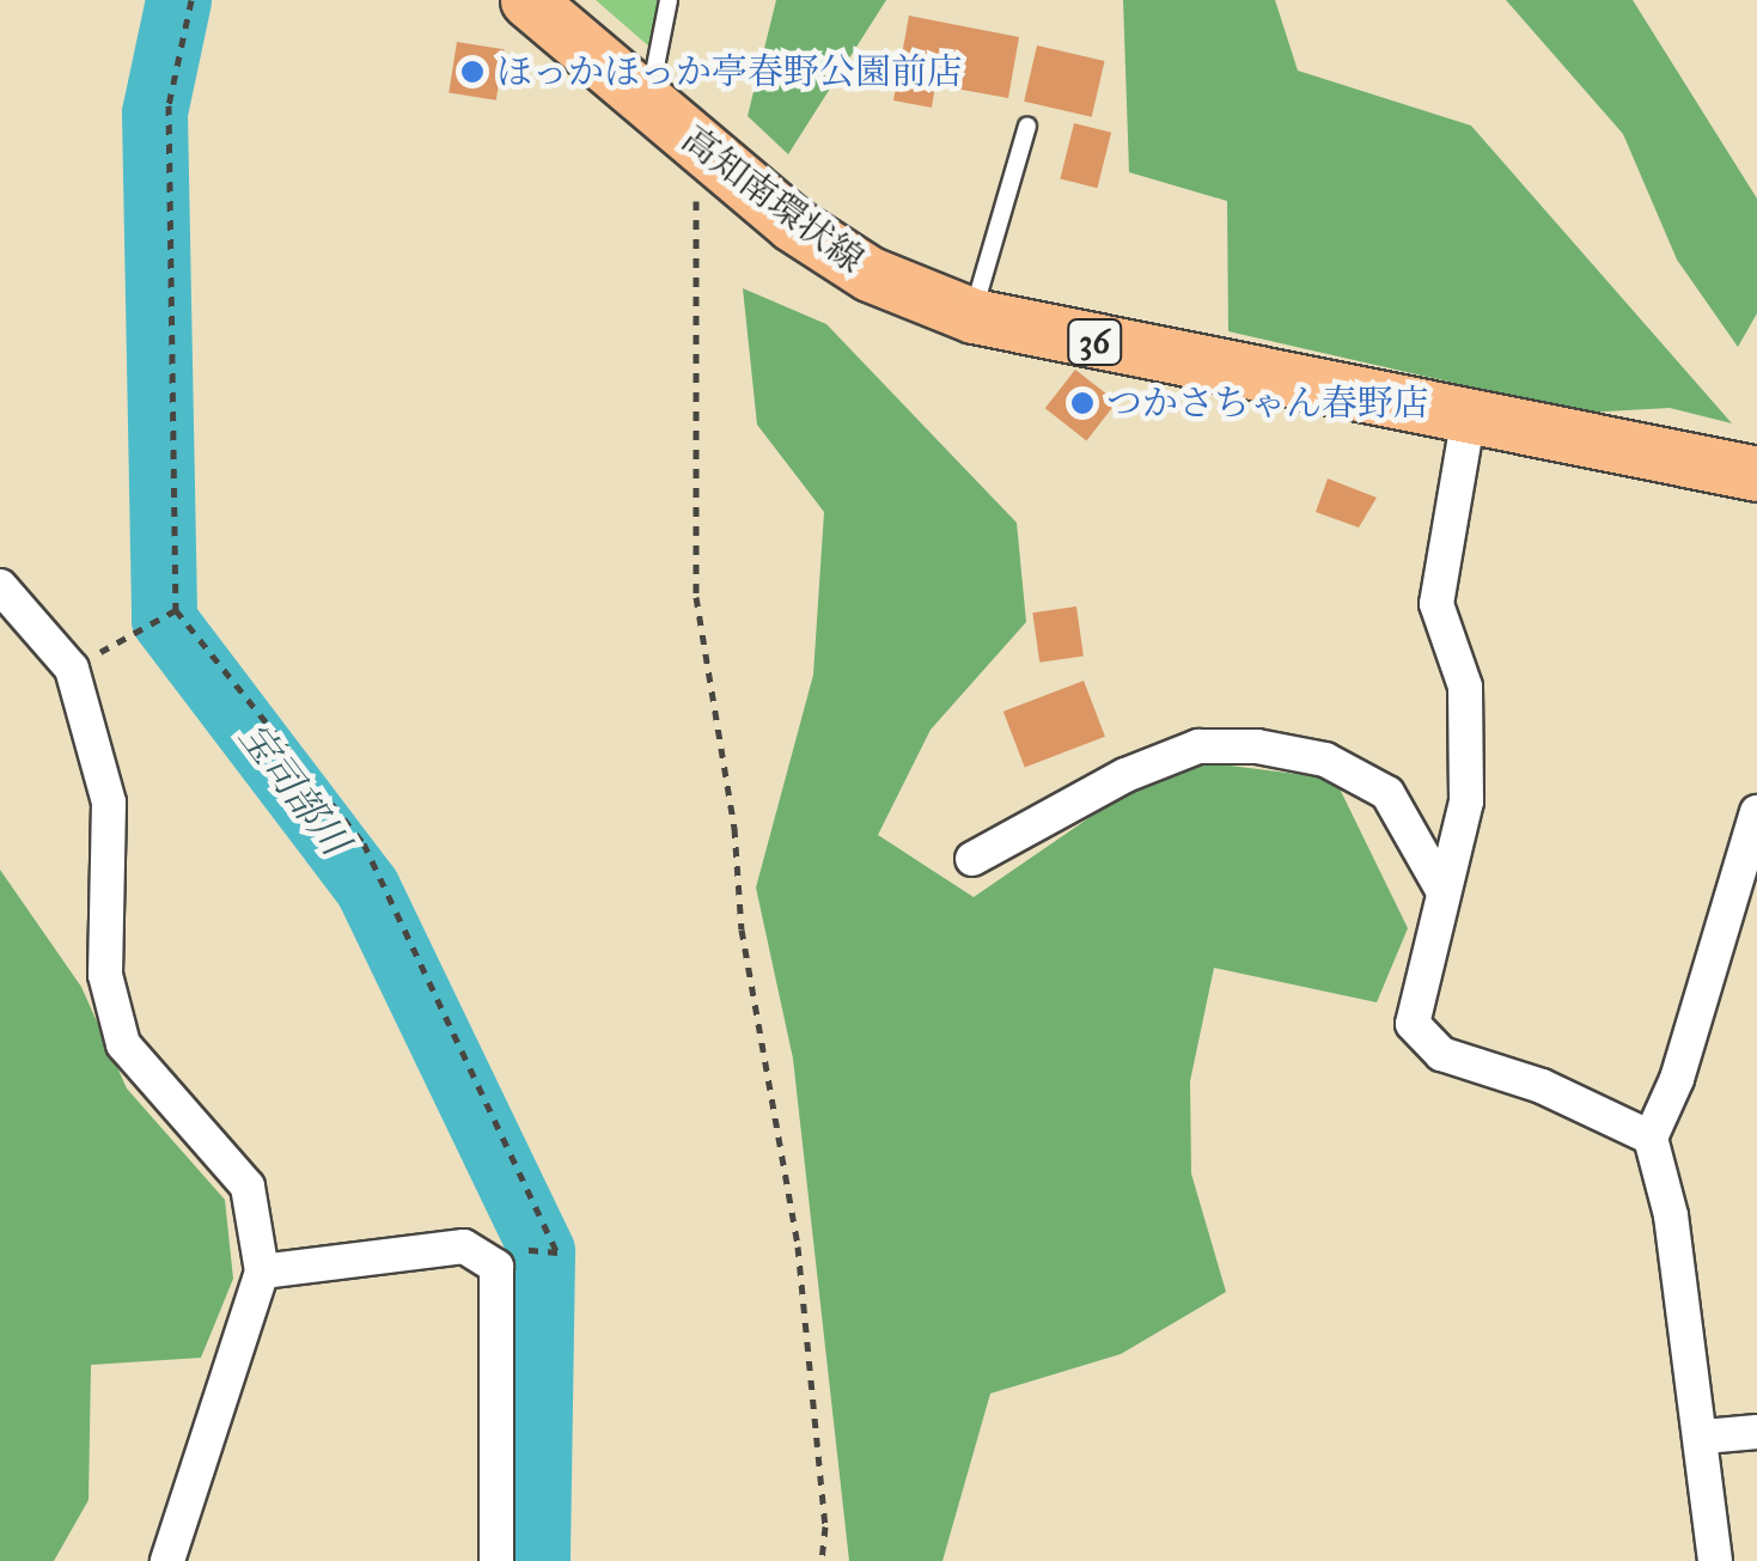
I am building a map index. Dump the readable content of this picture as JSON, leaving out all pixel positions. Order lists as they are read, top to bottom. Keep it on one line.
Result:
{"streets":{"main road":["高知南環状線","36"]},"water":["宝司部川"],"places":["ほっかほっか亭春野公園前店","つかさちゃん春野店"]}
